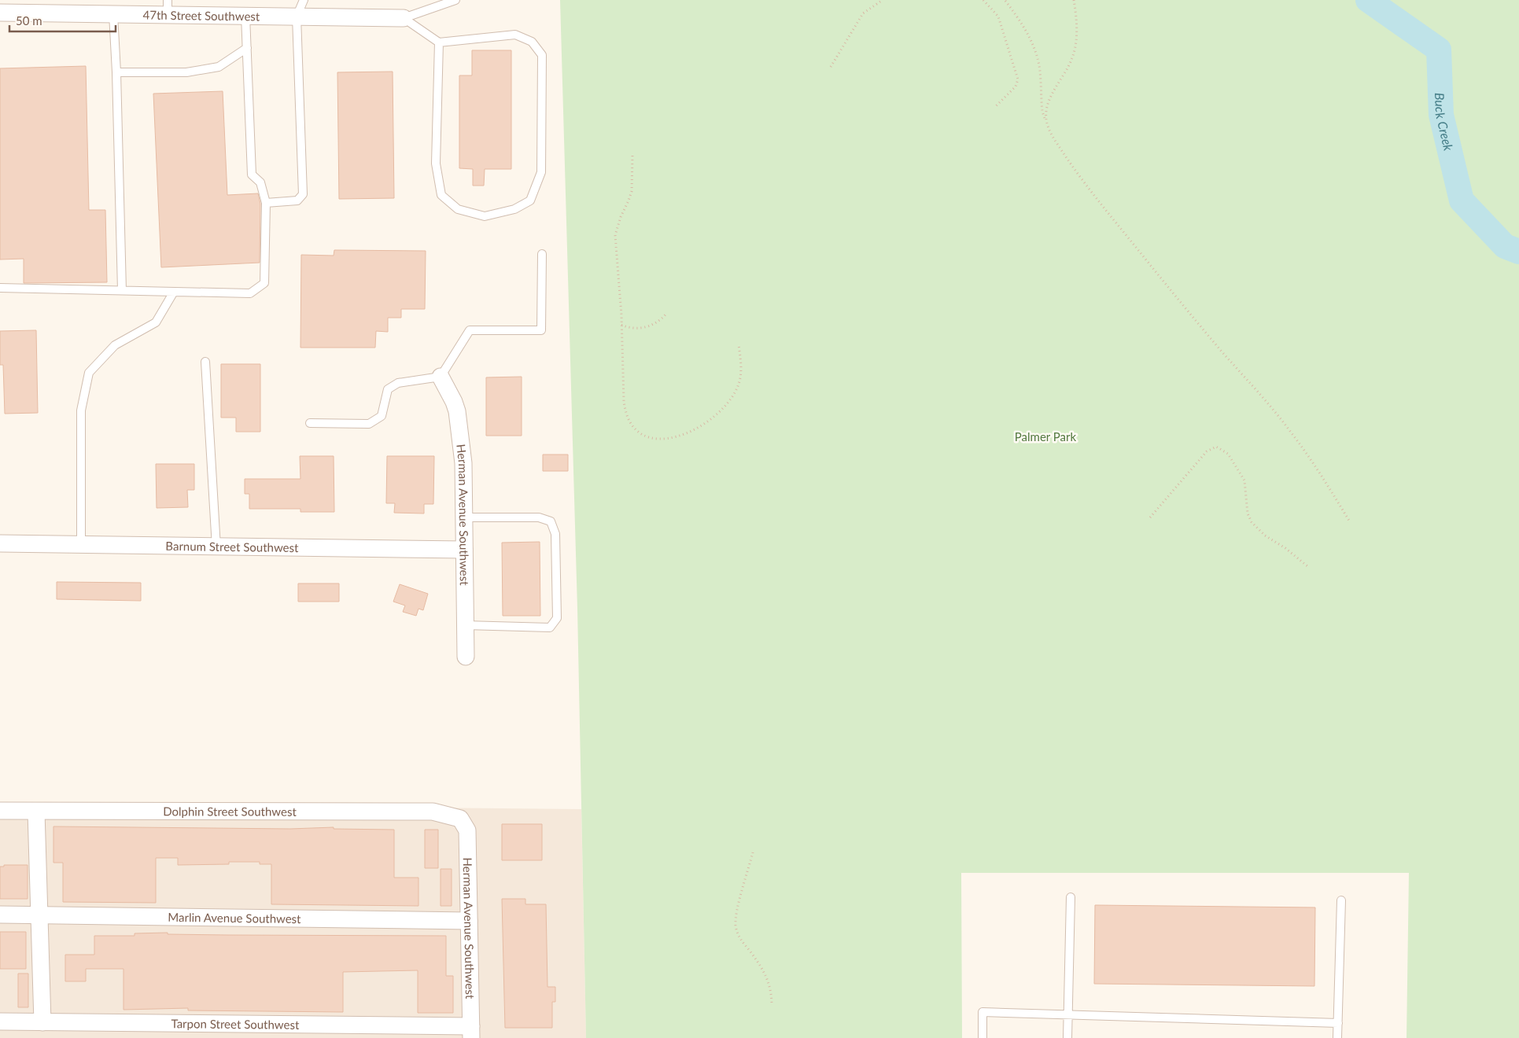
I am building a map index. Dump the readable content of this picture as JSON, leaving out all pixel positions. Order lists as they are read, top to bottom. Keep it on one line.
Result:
{"streets":{"street":["47th Street Southwest","Herman Avenue Southwest","Barnum Street Southwest","Dolphin Street Southwest","Marlin Avenue Southwest","Tarpon Street Southwest"]},"crossings":[["Herman Avenue Southwest","Barnum Street Southwest"],["Herman Avenue Southwest","Dolphin Street Southwest"],["Herman Avenue Southwest","Marlin Avenue Southwest"],["Herman Avenue Southwest","Tarpon Street Southwest"]],"water":["Buck Creek"],"parks":["Palmer Park"],"scale_bar":"50 m"}
